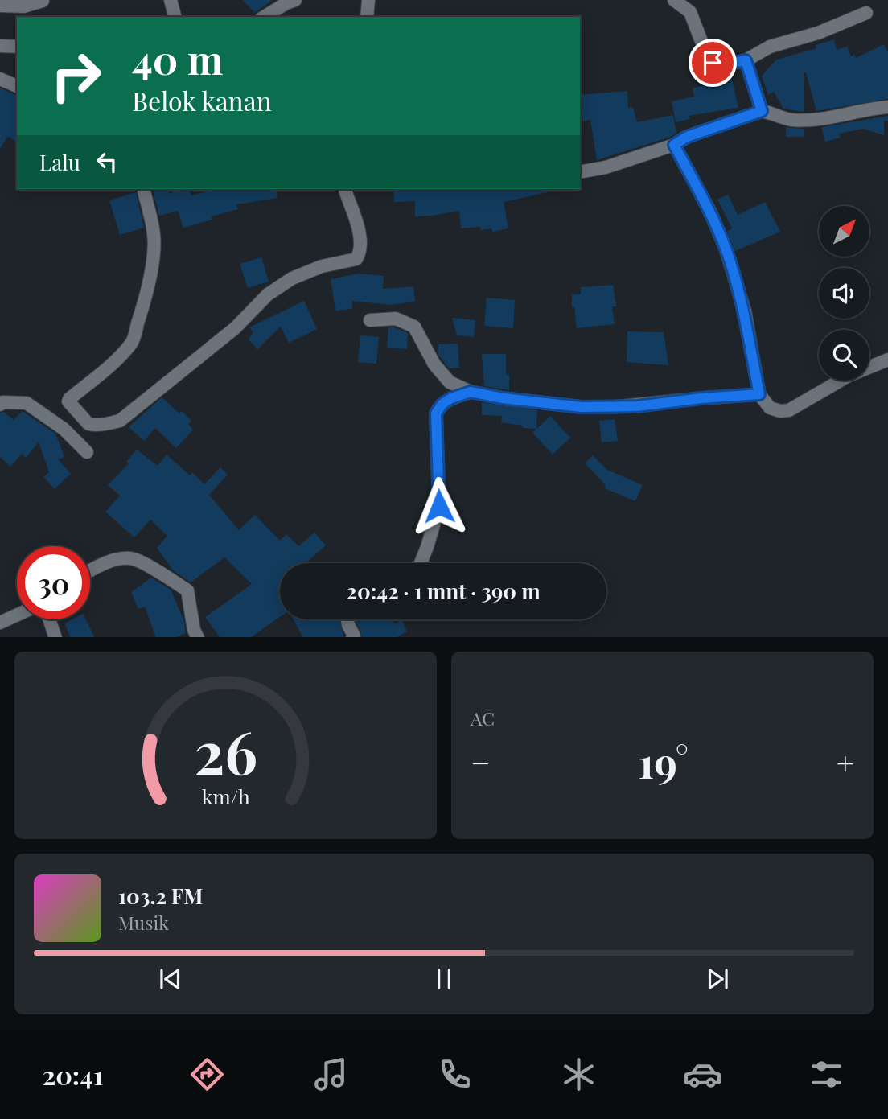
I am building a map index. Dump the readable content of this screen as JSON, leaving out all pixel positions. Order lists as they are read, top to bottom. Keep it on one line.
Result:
{"north":"top right","page":{"turn":["40 m","Belok kanan"],"then":"Lalu","limit":"30","trip":"20:42 · 1 mnt · 390 m","tile":"AC","heat":["−","19°","+"],"song":["103.2 FM","Musik"],"tabs":"20:41","gauge":["26","km/h"]}}
